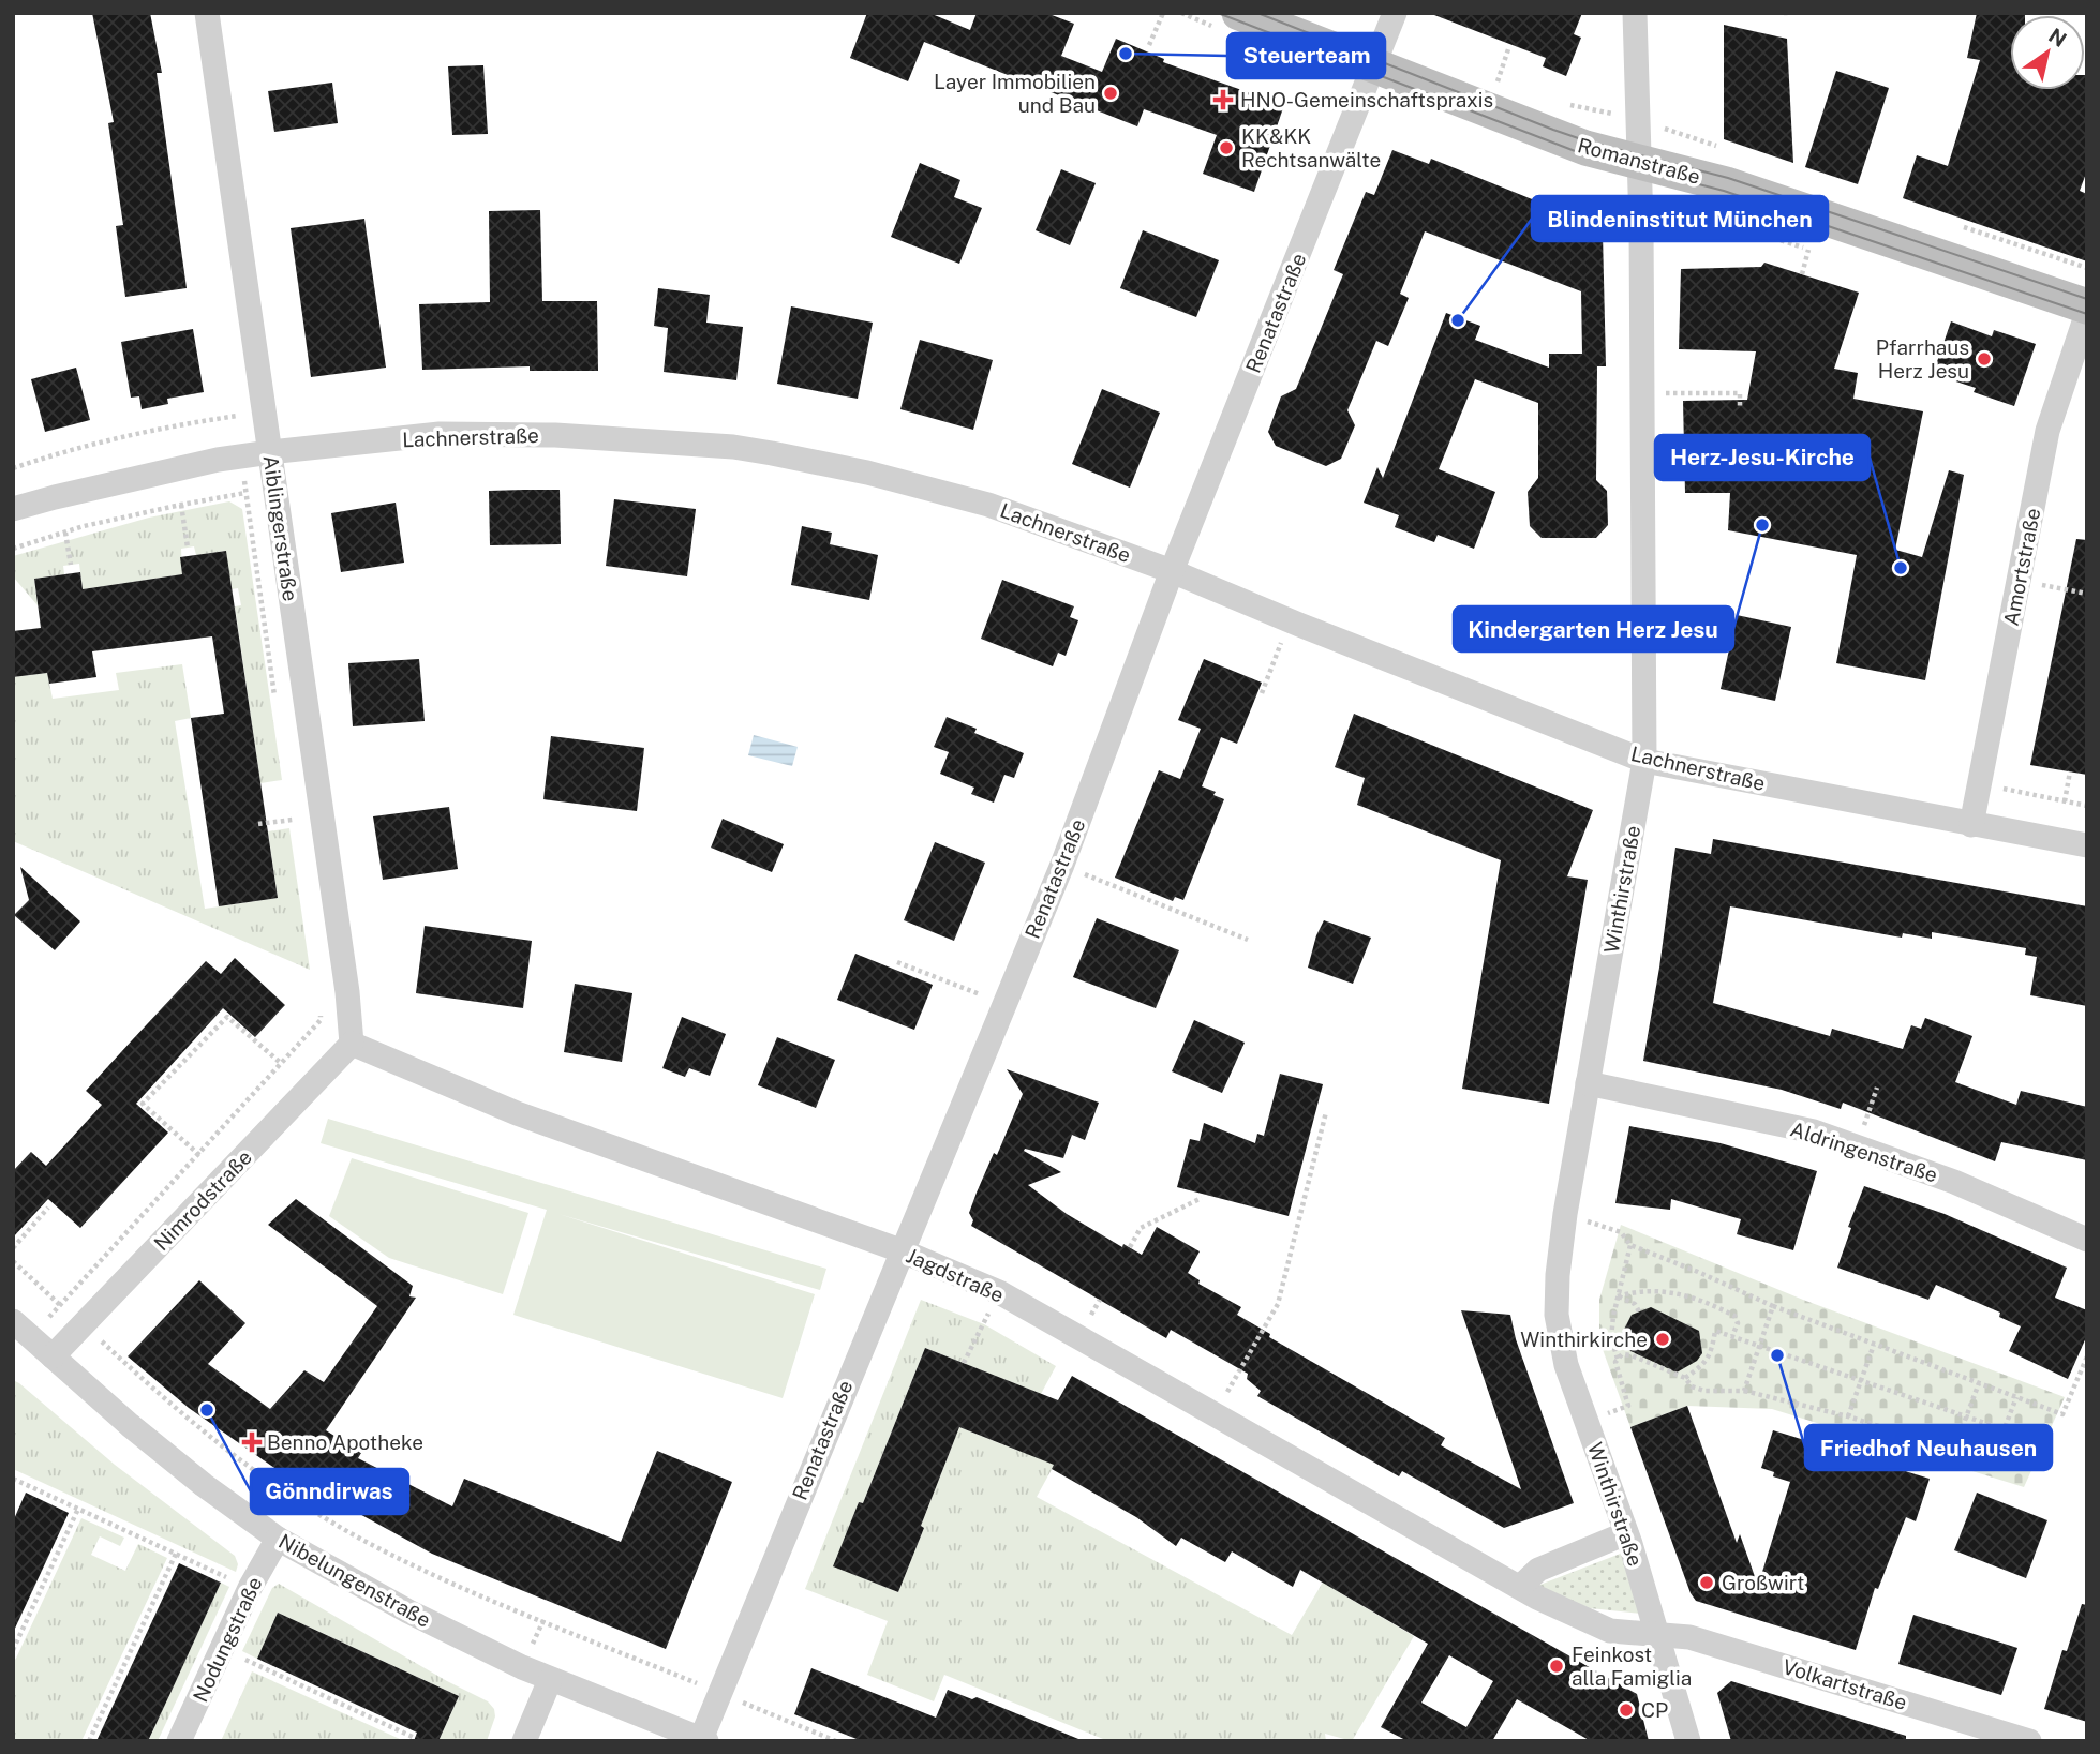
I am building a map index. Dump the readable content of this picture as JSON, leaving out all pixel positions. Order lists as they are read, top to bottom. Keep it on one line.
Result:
{"streets":{"main road":["Romanstraße"],"street":["Renatastraße","Lachnerstraße","Aiblingerstraße","Amortstraße","Winthirstraße","Aldringenstraße","Nimrodstraße","Jagdstraße","Nibelungenstraße","Nodungstraße","Volkartstraße"]},"crossings":[["Romanstraße","Renatastraße"],["Romanstraße","Winthirstraße"],["Renatastraße","Lachnerstraße"],["Renatastraße","Jagdstraße"],["Renatastraße","Nibelungenstraße"],["Lachnerstraße","Aiblingerstraße"],["Lachnerstraße","Amortstraße"],["Lachnerstraße","Winthirstraße"],["Aiblingerstraße","Nimrodstraße"],["Aiblingerstraße","Jagdstraße"],["Winthirstraße","Aldringenstraße"],["Winthirstraße","Jagdstraße"],["Winthirstraße","Volkartstraße"],["Nimrodstraße","Jagdstraße"],["Nimrodstraße","Nibelungenstraße"],["Jagdstraße","Volkartstraße"],["Nibelungenstraße","Nodungstraße"]],"places":{"other":["Steuerteam","Layer Immobilien und Bau","KK&KK Rechtsanwälte","Blindeninstitut München","Pfarrhaus Herz Jesu","Kindergarten Herz Jesu","Herz-Jesu-Kirche","Winthirkirche","Friedhof Neuhausen","Gönndirwas","Großwirt","Feinkost alla Famiglia","CP"],"health":["HNO-Gemeinschaftspraxis","Benno Apotheke"]},"north":"top right"}
